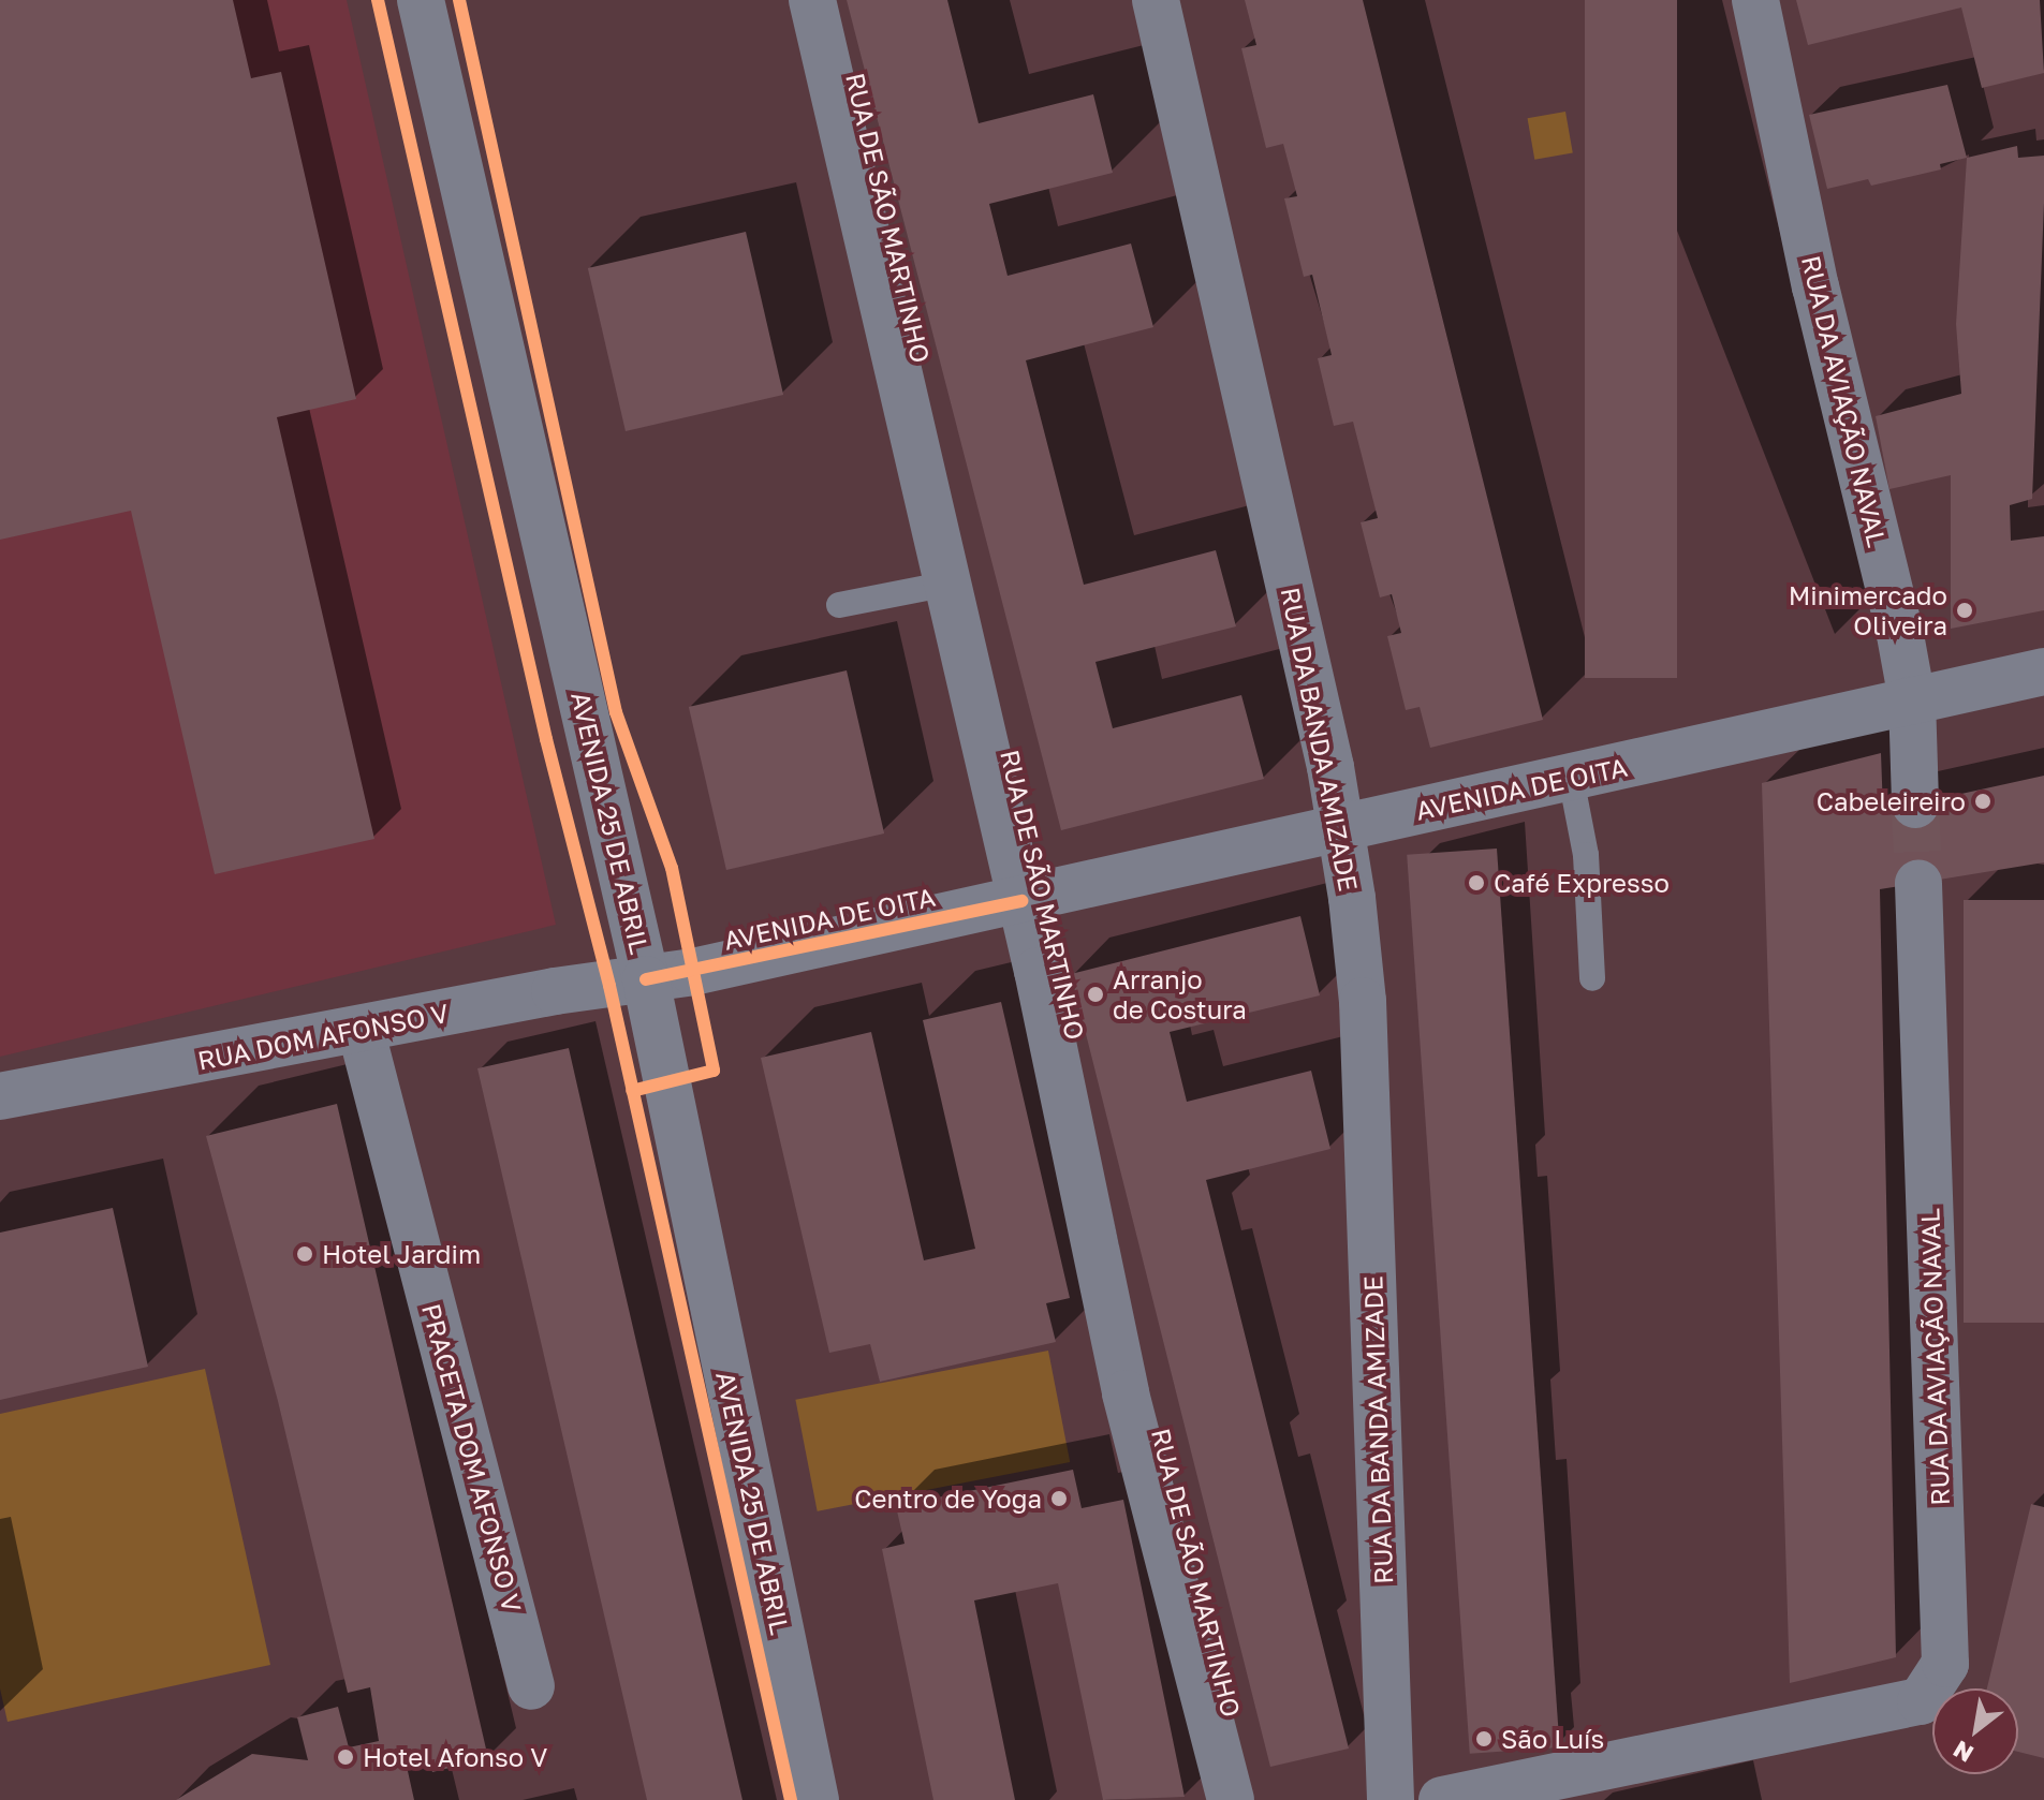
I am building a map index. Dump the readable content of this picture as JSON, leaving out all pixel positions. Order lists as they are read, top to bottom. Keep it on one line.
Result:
{"streets":{"street":["RUA DE SÃO MARTINHO","RUA DA AVIAÇÃO NAVAL","RUA DA BANDA AMIZADE","AVENIDA DE OITA","AVENIDA 25 DE ABRIL","RUA DOM AFONSO V","PRACETA DOM AFONSO V"]},"crossings":[["RUA DE SÃO MARTINHO","AVENIDA DE OITA"],["RUA DA AVIAÇÃO NAVAL","AVENIDA DE OITA"],["RUA DA BANDA AMIZADE","AVENIDA DE OITA"],["AVENIDA DE OITA","AVENIDA 25 DE ABRIL"],["AVENIDA DE OITA","RUA DOM AFONSO V"],["AVENIDA 25 DE ABRIL","RUA DOM AFONSO V"],["RUA DOM AFONSO V","PRACETA DOM AFONSO V"]],"places":["Minimercado Oliveira","Cabeleireiro","Café Expresso","Arranjo de Costura","Hotel Jardim","Centro de Yoga","São Luís","Hotel Afonso V"],"north":"bottom left"}
